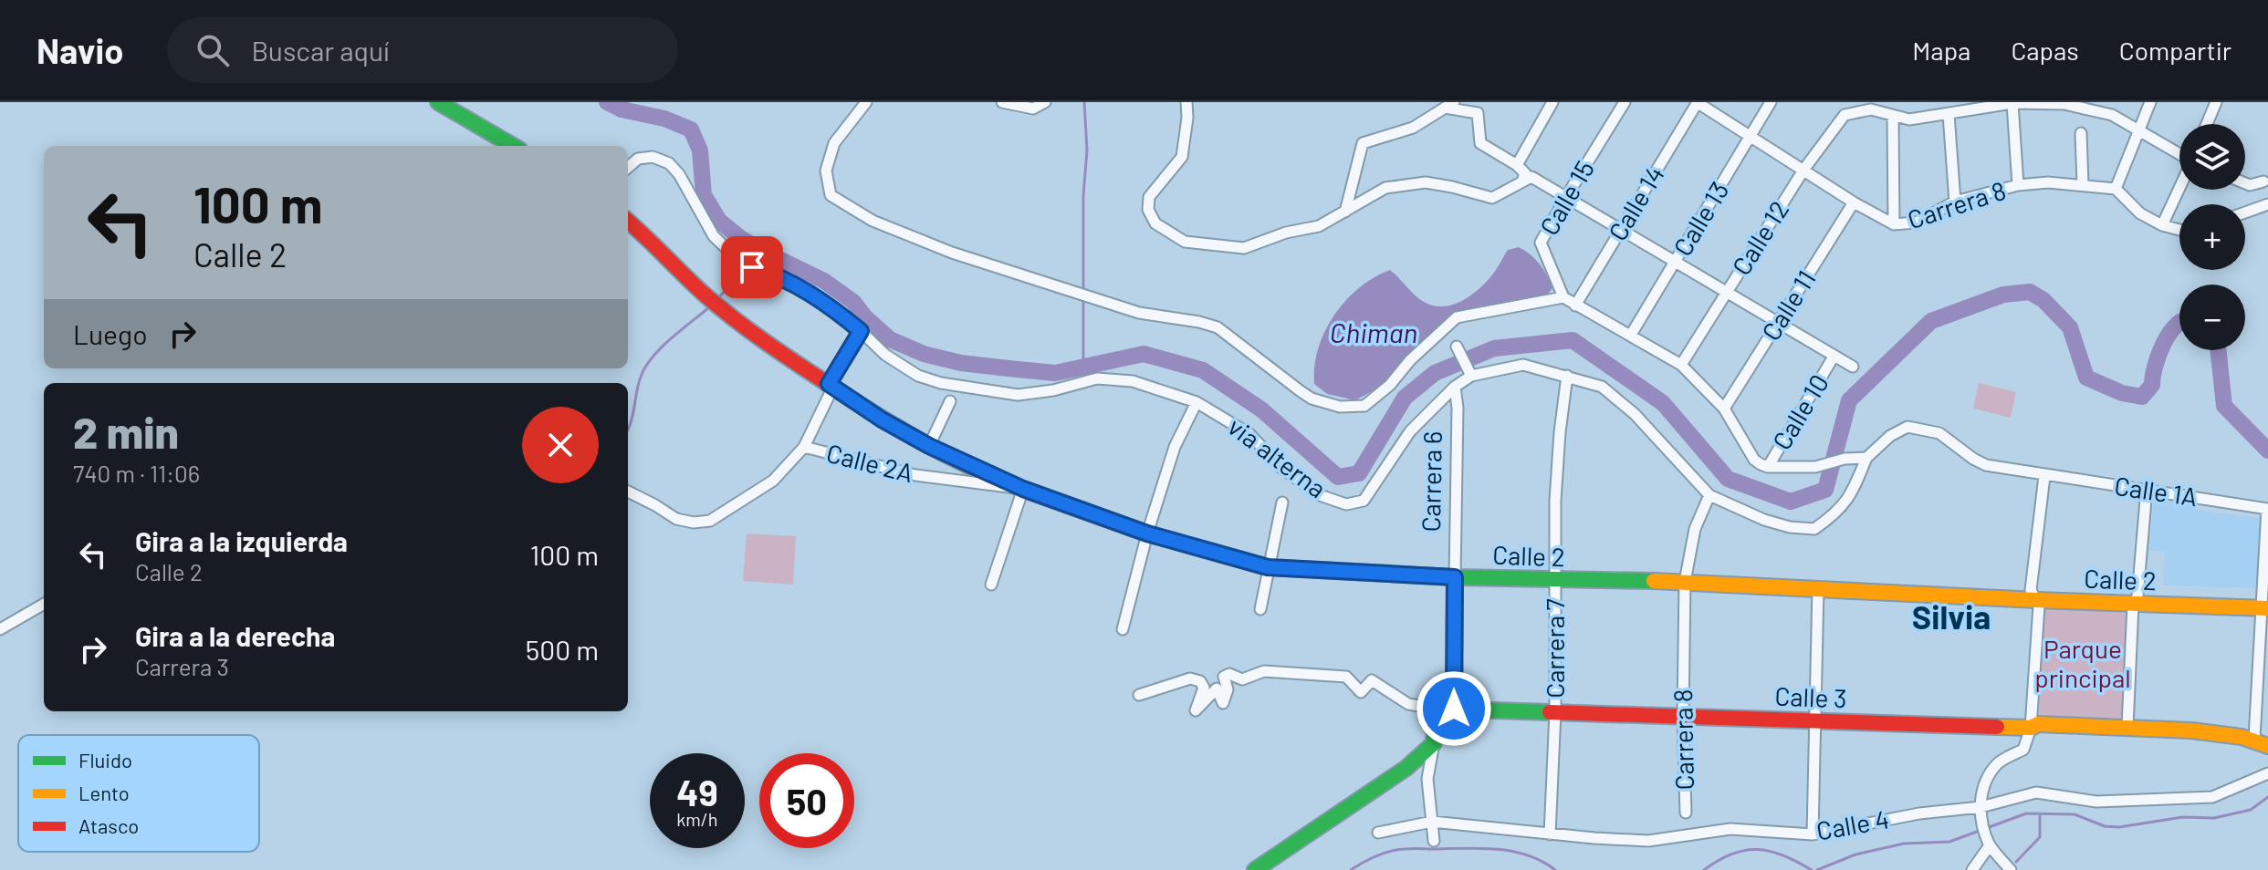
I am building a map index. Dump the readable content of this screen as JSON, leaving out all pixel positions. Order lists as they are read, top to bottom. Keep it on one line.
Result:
{"streets":{"main road":["Carrera 6","Calle 2","Calle 3"],"street":["Calle 15","Calle 14","Carrera 8","Calle 13","Calle 12","Calle 11","Calle 10","via alterna","Calle 2A","Calle 1A","Carrera 7","Calle 4"]},"crossings":[["Calle 14","Carrera 8"],["Carrera 8","Calle 13"],["Carrera 8","Calle 12"],["Carrera 8","Calle 11"],["Carrera 8","via alterna"],["Carrera 8","Calle 2"],["Carrera 8","Calle 3"],["via alterna","Carrera 6"],["via alterna","Calle 1A"],["via alterna","Carrera 7"],["Calle 2A","Calle 2"],["Carrera 6","Calle 2"],["Carrera 6","Calle 3"],["Calle 2","Carrera 7"],["Carrera 7","Calle 3"],["Carrera 7","Calle 4"]],"districts":["Silvia"],"water":["Chiman"],"parks":["Parque principal"],"legend":["Fluido","Lento","Atasco"],"page":{"header":"Navio","search":"Buscar aquí","nav":["Mapa","Capas","Compartir"],"map_buttons":["+","−"],"turn":["100 m","Calle 2"],"then":"Luego","heading":["2 min","740 m · 11:06"],"list":[{"name":"Gira a la izquierda","note":"Calle 2","value":"100 m"},{"name":"Gira a la derecha","note":"Carrera 3","value":"500 m"}],"speed":"49 km/h","limit":"50"}}
